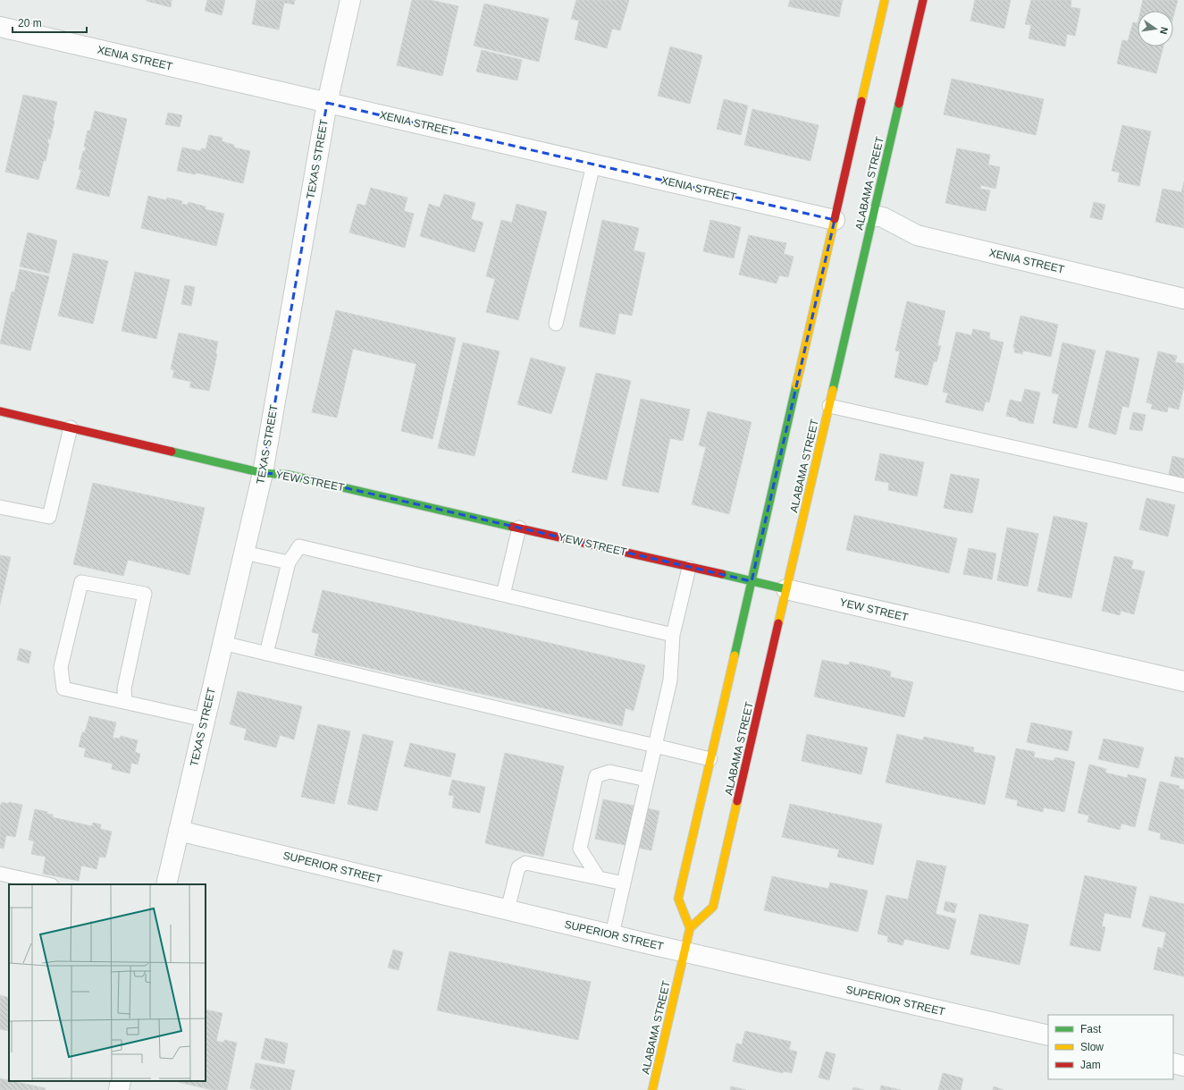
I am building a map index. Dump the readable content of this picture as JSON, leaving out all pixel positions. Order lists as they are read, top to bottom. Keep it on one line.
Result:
{"streets":{"main road":["ALABAMA STREET","YEW STREET"],"street":["XENIA STREET","TEXAS STREET","SUPERIOR STREET"]},"crossings":[["XENIA STREET","TEXAS STREET"],["XENIA STREET","ALABAMA STREET"],["TEXAS STREET","YEW STREET"],["TEXAS STREET","SUPERIOR STREET"],["ALABAMA STREET","YEW STREET"],["ALABAMA STREET","SUPERIOR STREET"]],"legend":["Fast","Slow","Jam"],"scale_bar":"20 m","north":"right"}
